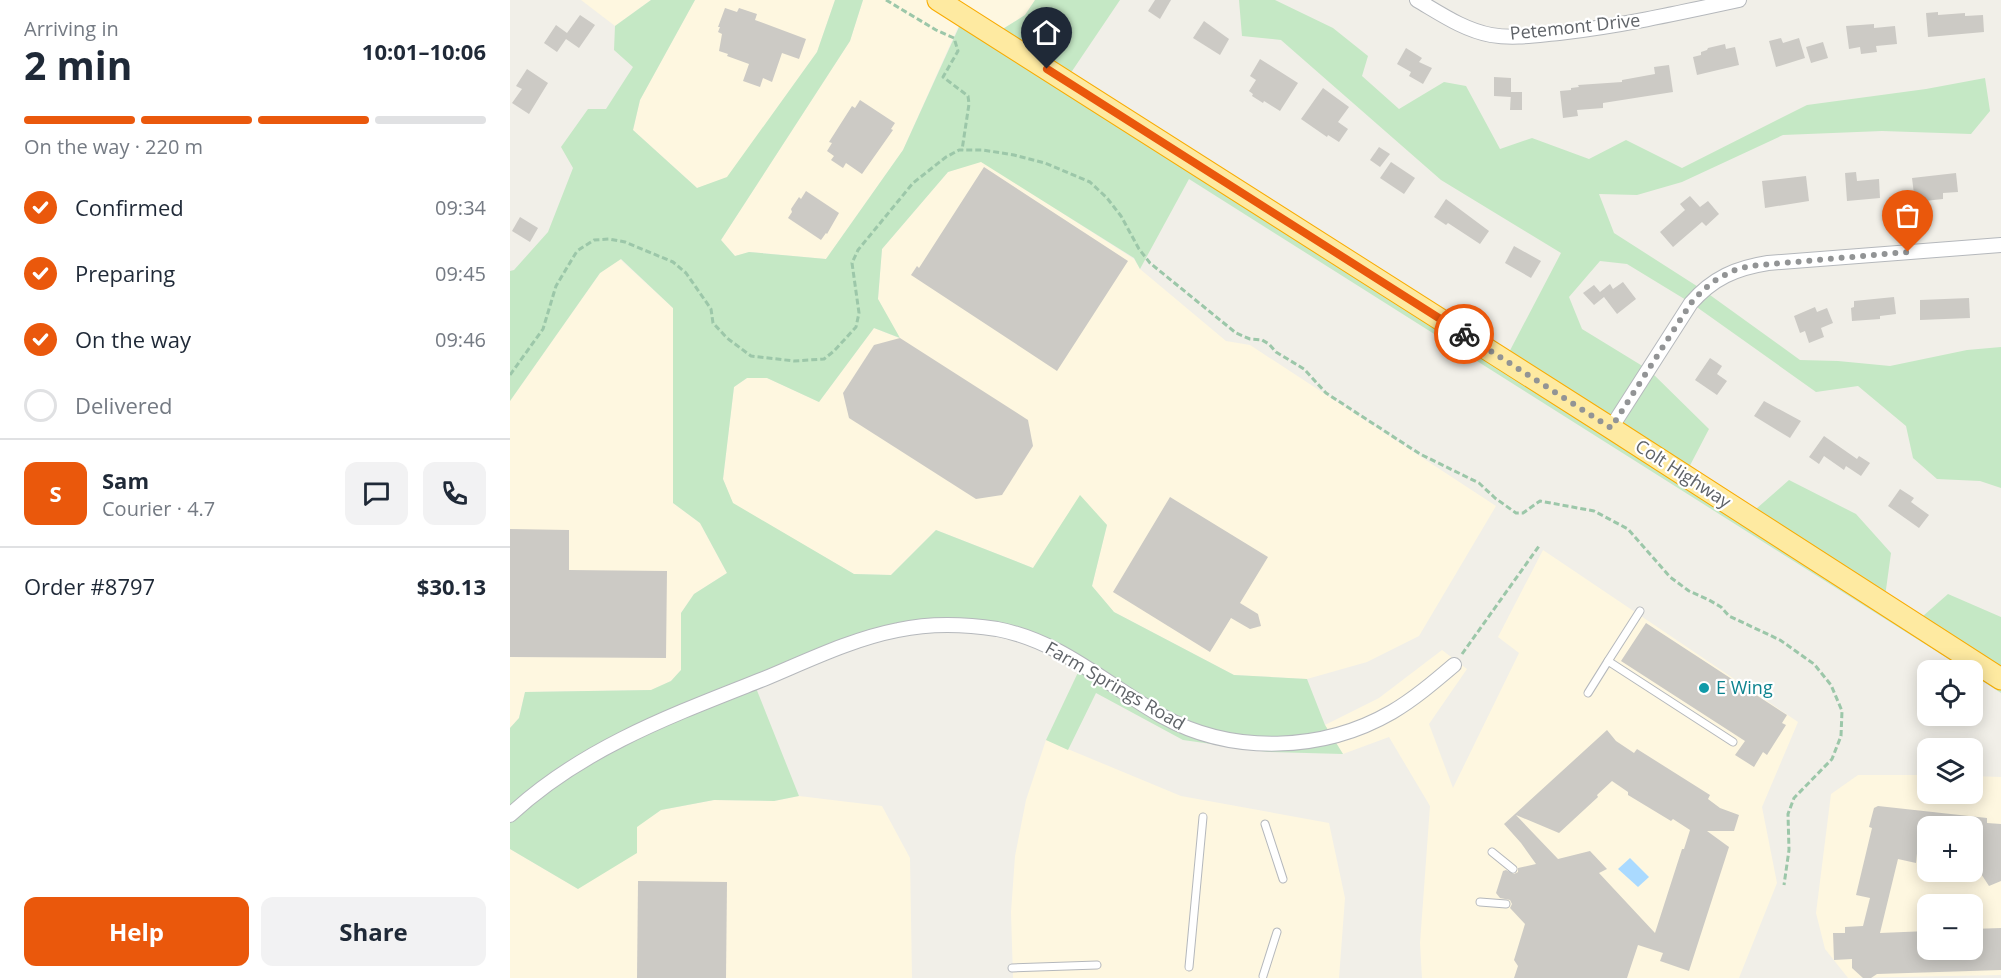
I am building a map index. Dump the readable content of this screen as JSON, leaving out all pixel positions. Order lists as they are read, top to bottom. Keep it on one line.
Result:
{"streets":{"highway":["Colt Highway"],"street":["Petemont Drive","Farm Springs Road"]},"places":["E Wing"],"page":{"heading":["2 min","Arriving in","10:01–10:06"],"panel":["Sam","Courier · 4.7","Order #8797","$30.13"],"bar":"On the way · 220 m","list":[["Confirmed","09:34"],["Preparing","09:45"],["On the way","09:46"],"Delivered"],"round":"S","map_buttons":["+","−"],"buttons":["Help","Share"]}}
